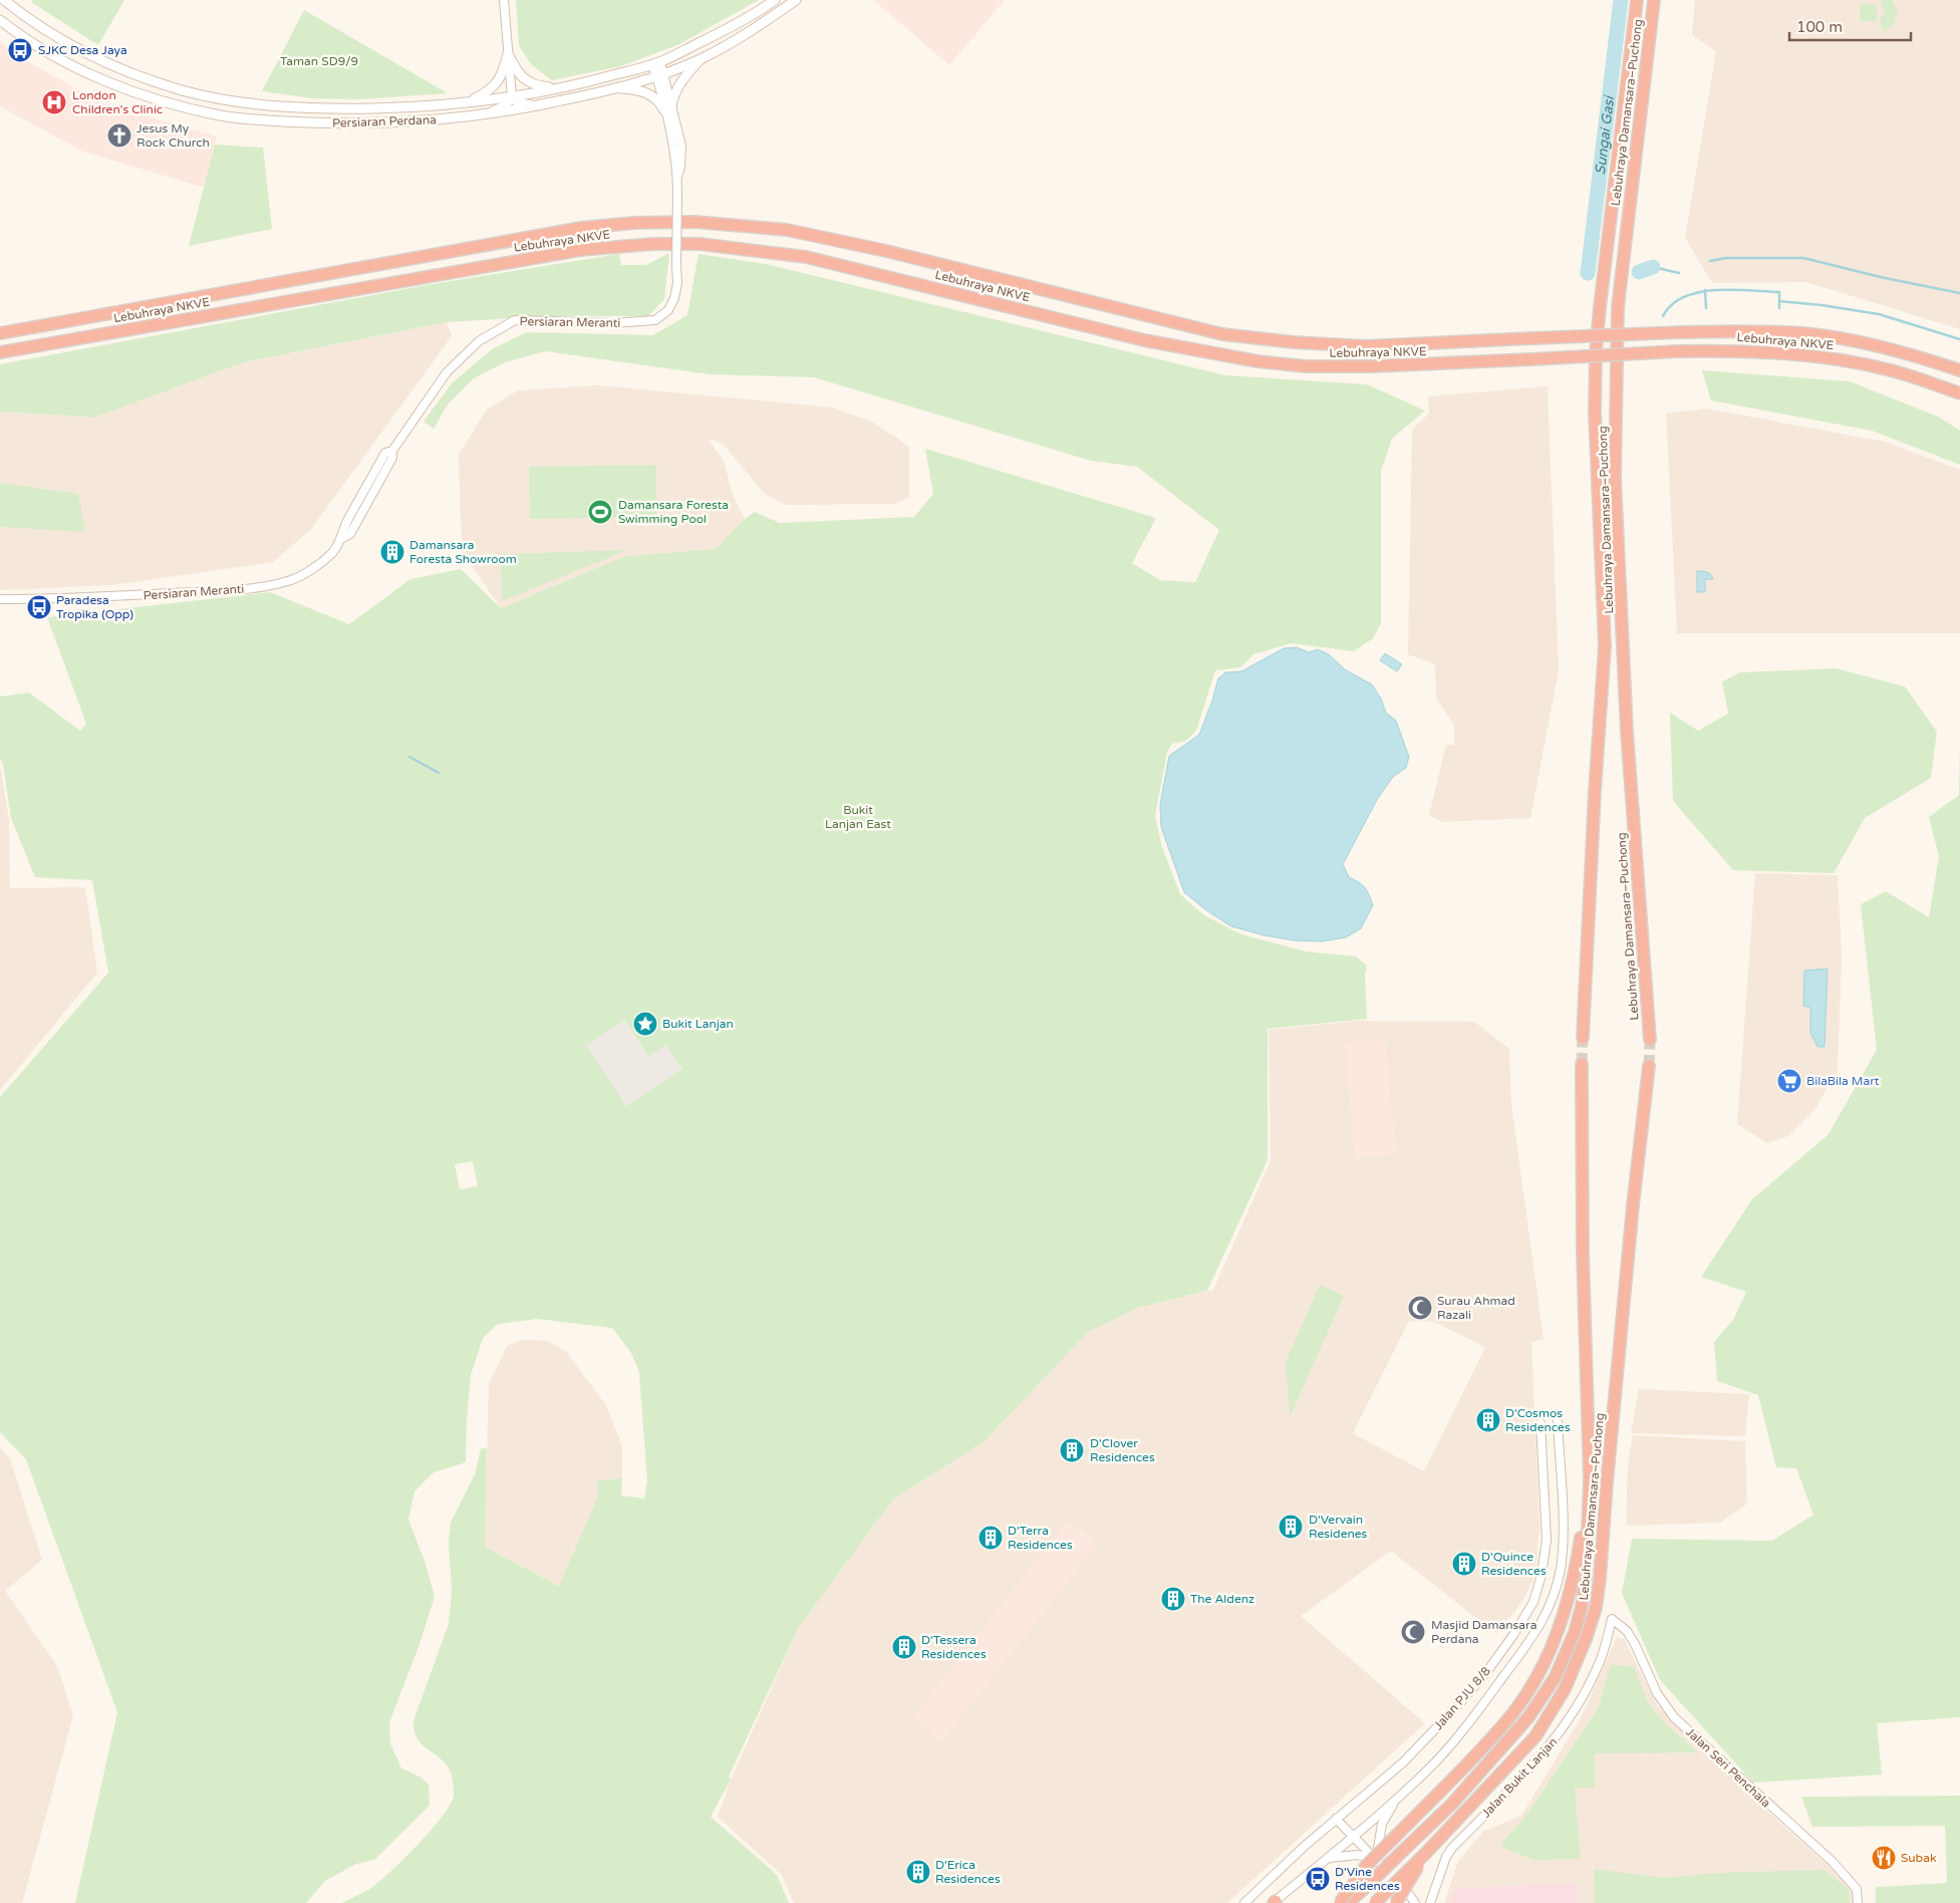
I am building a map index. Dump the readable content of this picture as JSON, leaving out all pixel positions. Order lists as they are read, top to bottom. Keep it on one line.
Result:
{"streets":{"highway":["Lebuhraya Damansara–Puchong","Lebuhraya NKVE"],"main road":["Persiaran Perdana"],"street":["Persiaran Meranti","Jalan PJU 8/8","Jalan Seri Penchala","Jalan Bukit Lanjan"]},"crossings":[["Persiaran Perdana","Persiaran Meranti"],["Jalan Seri Penchala","Jalan Bukit Lanjan"]],"water":["Sungai Gasi"],"parks":["Taman SD9/9","Bukit Lanjan East"],"places":{"bus stop":["SJKC Desa Jaya","Paradesa Tropika (Opp)","D'Vine Residences"],"hospital":["London Children's Clinic"],"church":["Jesus My Rock Church"],"sports":["Damansara Foresta Swimming Pool"],"building":["Damansara Foresta Showroom","D'Cosmos Residences","D'Clover Residences","D'Vervain Residenes","D'Terra Residences","D'Quince Residences","The Aldenz","D'Tessera Residences","D'Erica Residences"],"place":["Bukit Lanjan"],"supermarket":["BilaBila Mart"],"mosque":["Surau Ahmad Razali","Masjid Damansara Perdana"],"restaurant":["Subak"]},"scale_bar":"100 m"}
